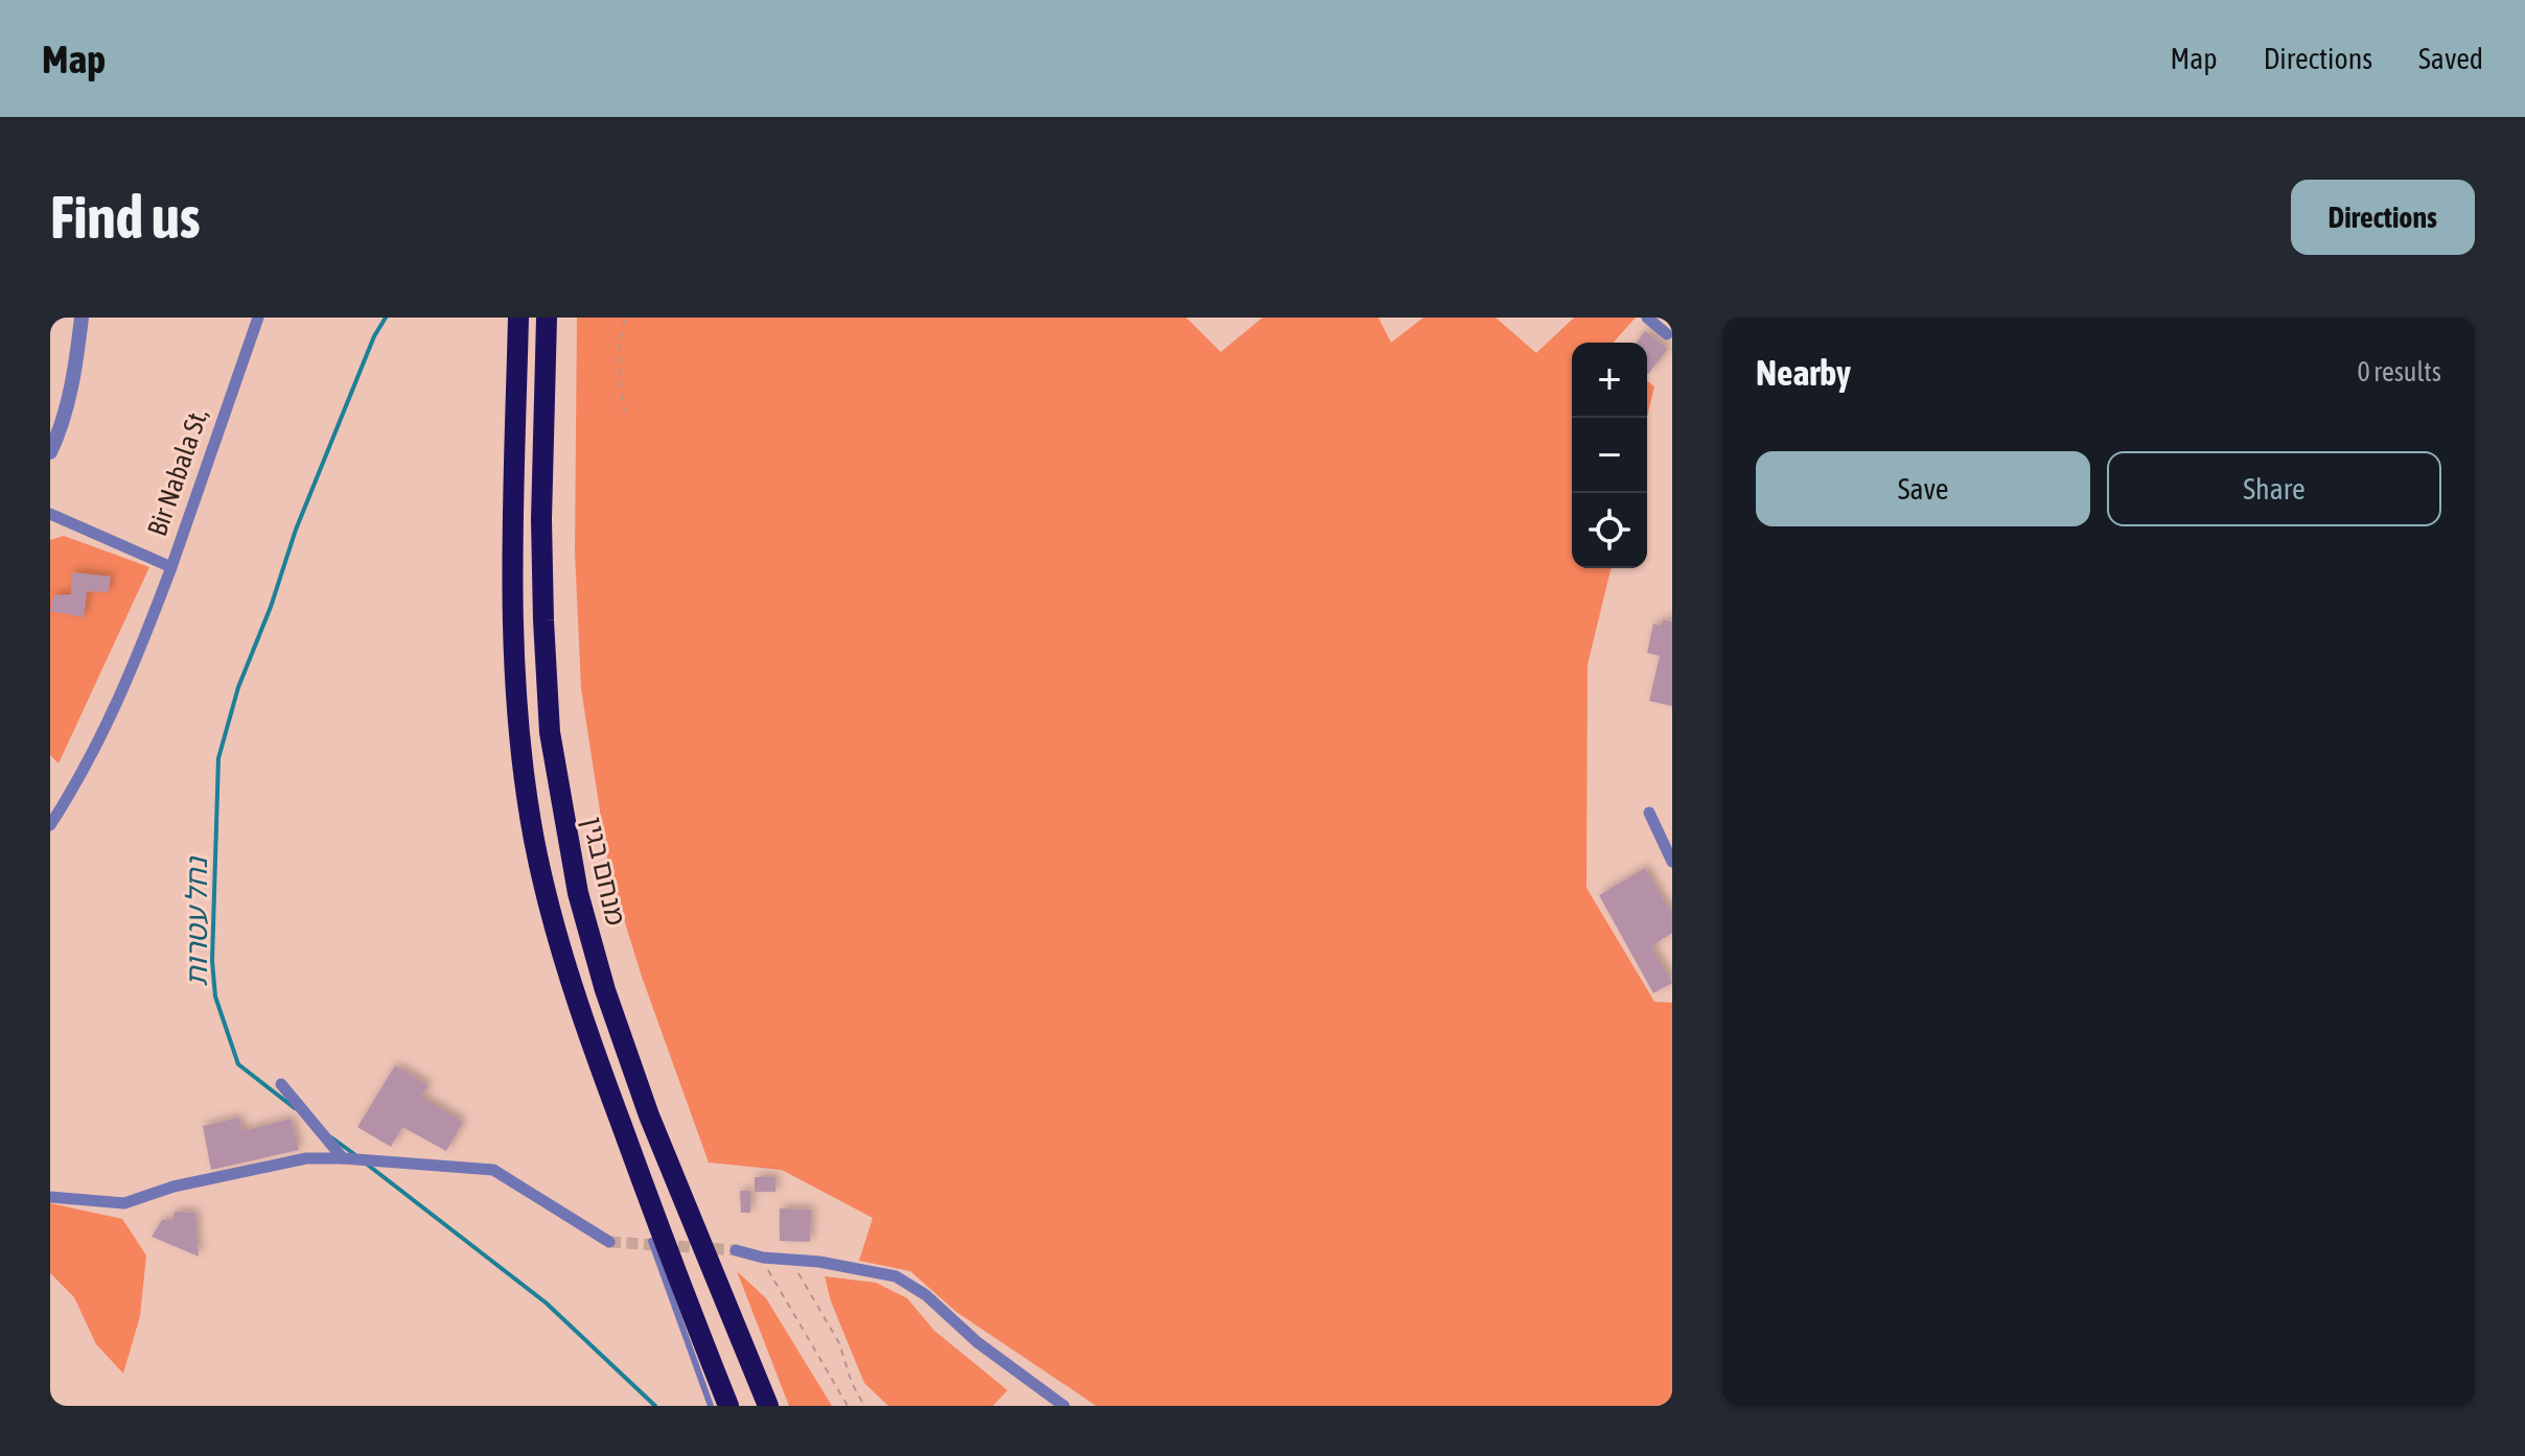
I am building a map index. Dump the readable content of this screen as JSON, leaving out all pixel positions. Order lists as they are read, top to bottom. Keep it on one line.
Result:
{"streets":{"highway":["מנחם בגין"],"street":["Bir Nabala St,"]},"water":["נחל עטרות"],"page":{"header":"Map","nav":["Map","Directions","Saved"],"buttons":["Directions",["Save","Share"]],"title":"Find us","heading":["Nearby","0 results"],"map_buttons":["+","−"]}}
